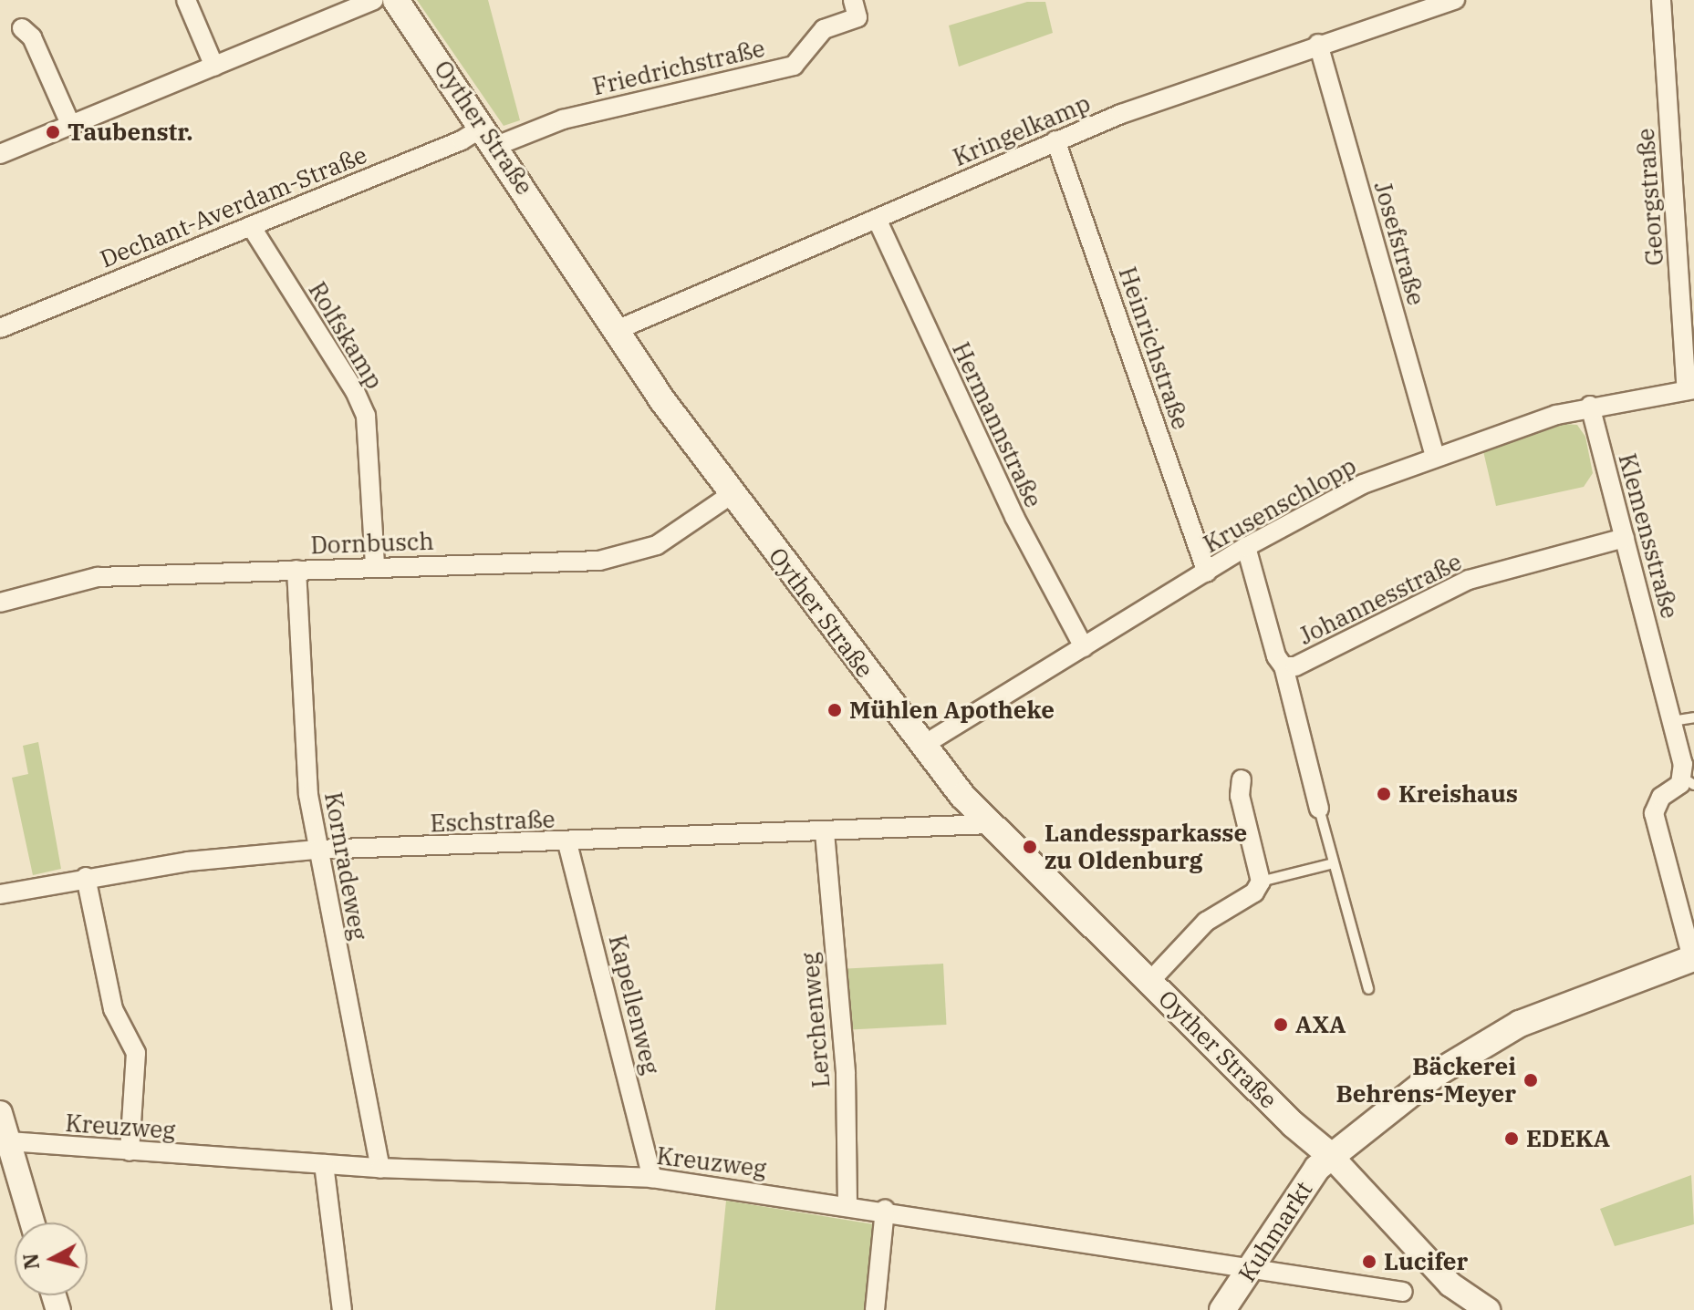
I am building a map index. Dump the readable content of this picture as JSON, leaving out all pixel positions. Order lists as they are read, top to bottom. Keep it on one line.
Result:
{"streets":{"main road":["Oyther Straße","Kuhmarkt"],"street":["Friedrichstraße","Kringelkamp","Georgstraße","Dechant-Averdam-Straße","Josefstraße","Rolfskamp","Heinrichstraße","Hermannstraße","Krusenschlopp","Klemensstraße","Dornbusch","Johannesstraße","Eschstraße","Kornradeweg","Kapellenweg","Lerchenweg","Kreuzweg"]},"crossings":[["Friedrichstraße","Oyther Straße"],["Friedrichstraße","Dechant-Averdam-Straße"],["Oyther Straße","Kringelkamp"],["Oyther Straße","Dechant-Averdam-Straße"],["Oyther Straße","Krusenschlopp"],["Oyther Straße","Dornbusch"],["Oyther Straße","Eschstraße"],["Oyther Straße","Kuhmarkt"],["Kringelkamp","Josefstraße"],["Kringelkamp","Heinrichstraße"],["Kringelkamp","Hermannstraße"],["Georgstraße","Krusenschlopp"],["Dechant-Averdam-Straße","Rolfskamp"],["Josefstraße","Krusenschlopp"],["Rolfskamp","Dornbusch"],["Heinrichstraße","Krusenschlopp"],["Hermannstraße","Krusenschlopp"],["Krusenschlopp","Klemensstraße"],["Krusenschlopp","Johannesstraße"],["Klemensstraße","Johannesstraße"],["Klemensstraße","Kuhmarkt"],["Dornbusch","Kornradeweg"],["Eschstraße","Kornradeweg"],["Eschstraße","Kapellenweg"],["Eschstraße","Lerchenweg"],["Kornradeweg","Kreuzweg"],["Kapellenweg","Kreuzweg"],["Lerchenweg","Kreuzweg"],["Kreuzweg","Kuhmarkt"]],"places":["Taubenstr.","Mühlen Apotheke","Kreishaus","Landessparkasse zu Oldenburg","AXA","Bäckerei Behrens-Meyer","EDEKA","Lucifer"],"north":"left"}
